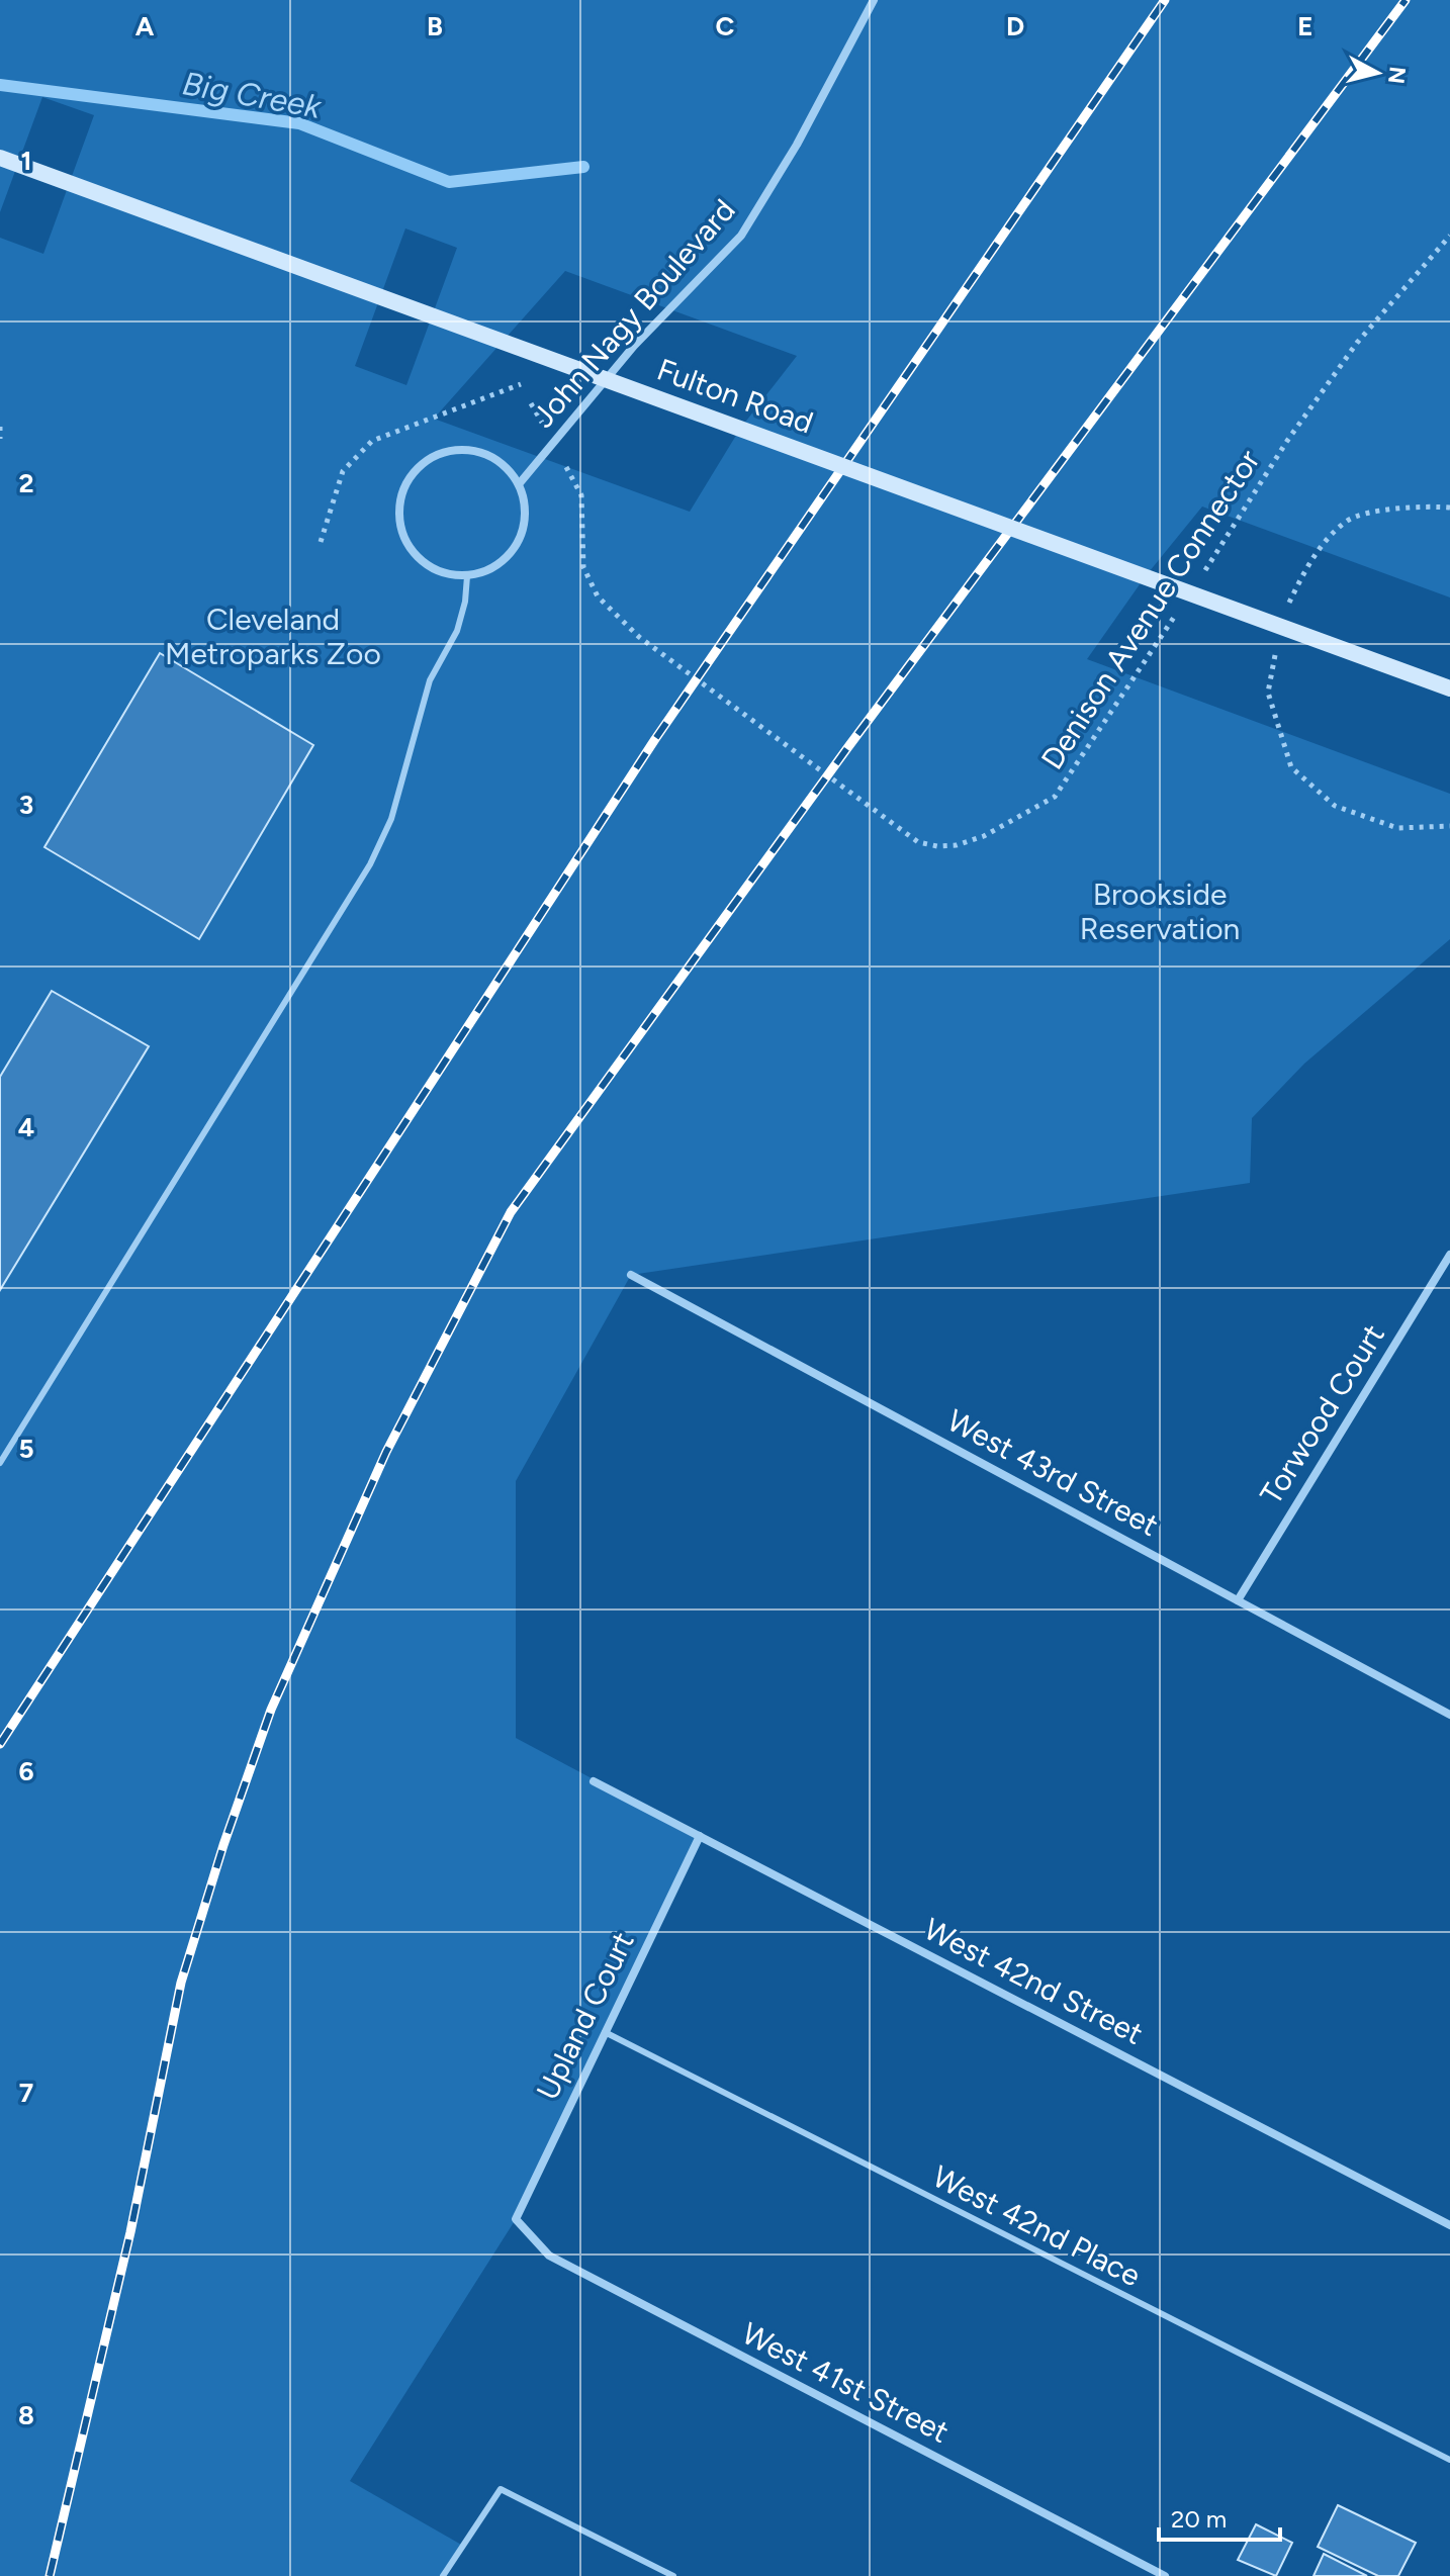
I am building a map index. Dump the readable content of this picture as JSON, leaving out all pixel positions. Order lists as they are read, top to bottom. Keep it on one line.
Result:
{"streets":{"main road":["Fulton Road"],"street":["John Nagy Boulevard","Torwood Court","West 43rd Street","West 42nd Street","Upland Court","West 41st Street"],"lane":["West 42nd Place"],"path":["Denison Avenue Connector"]},"crossings":[["Torwood Court","West 43rd Street"],["West 42nd Street","Upland Court"],["Upland Court","West 42nd Place"],["Upland Court","West 41st Street"]],"water":["Big Creek"],"parks":["Cleveland Metroparks Zoo","Brookside Reservation"],"scale_bar":"20 m","north":"right","grid":{"columns":["A","B","C","D","E"],"rows":["1","2","3","4","5","6","7","8"]}}
